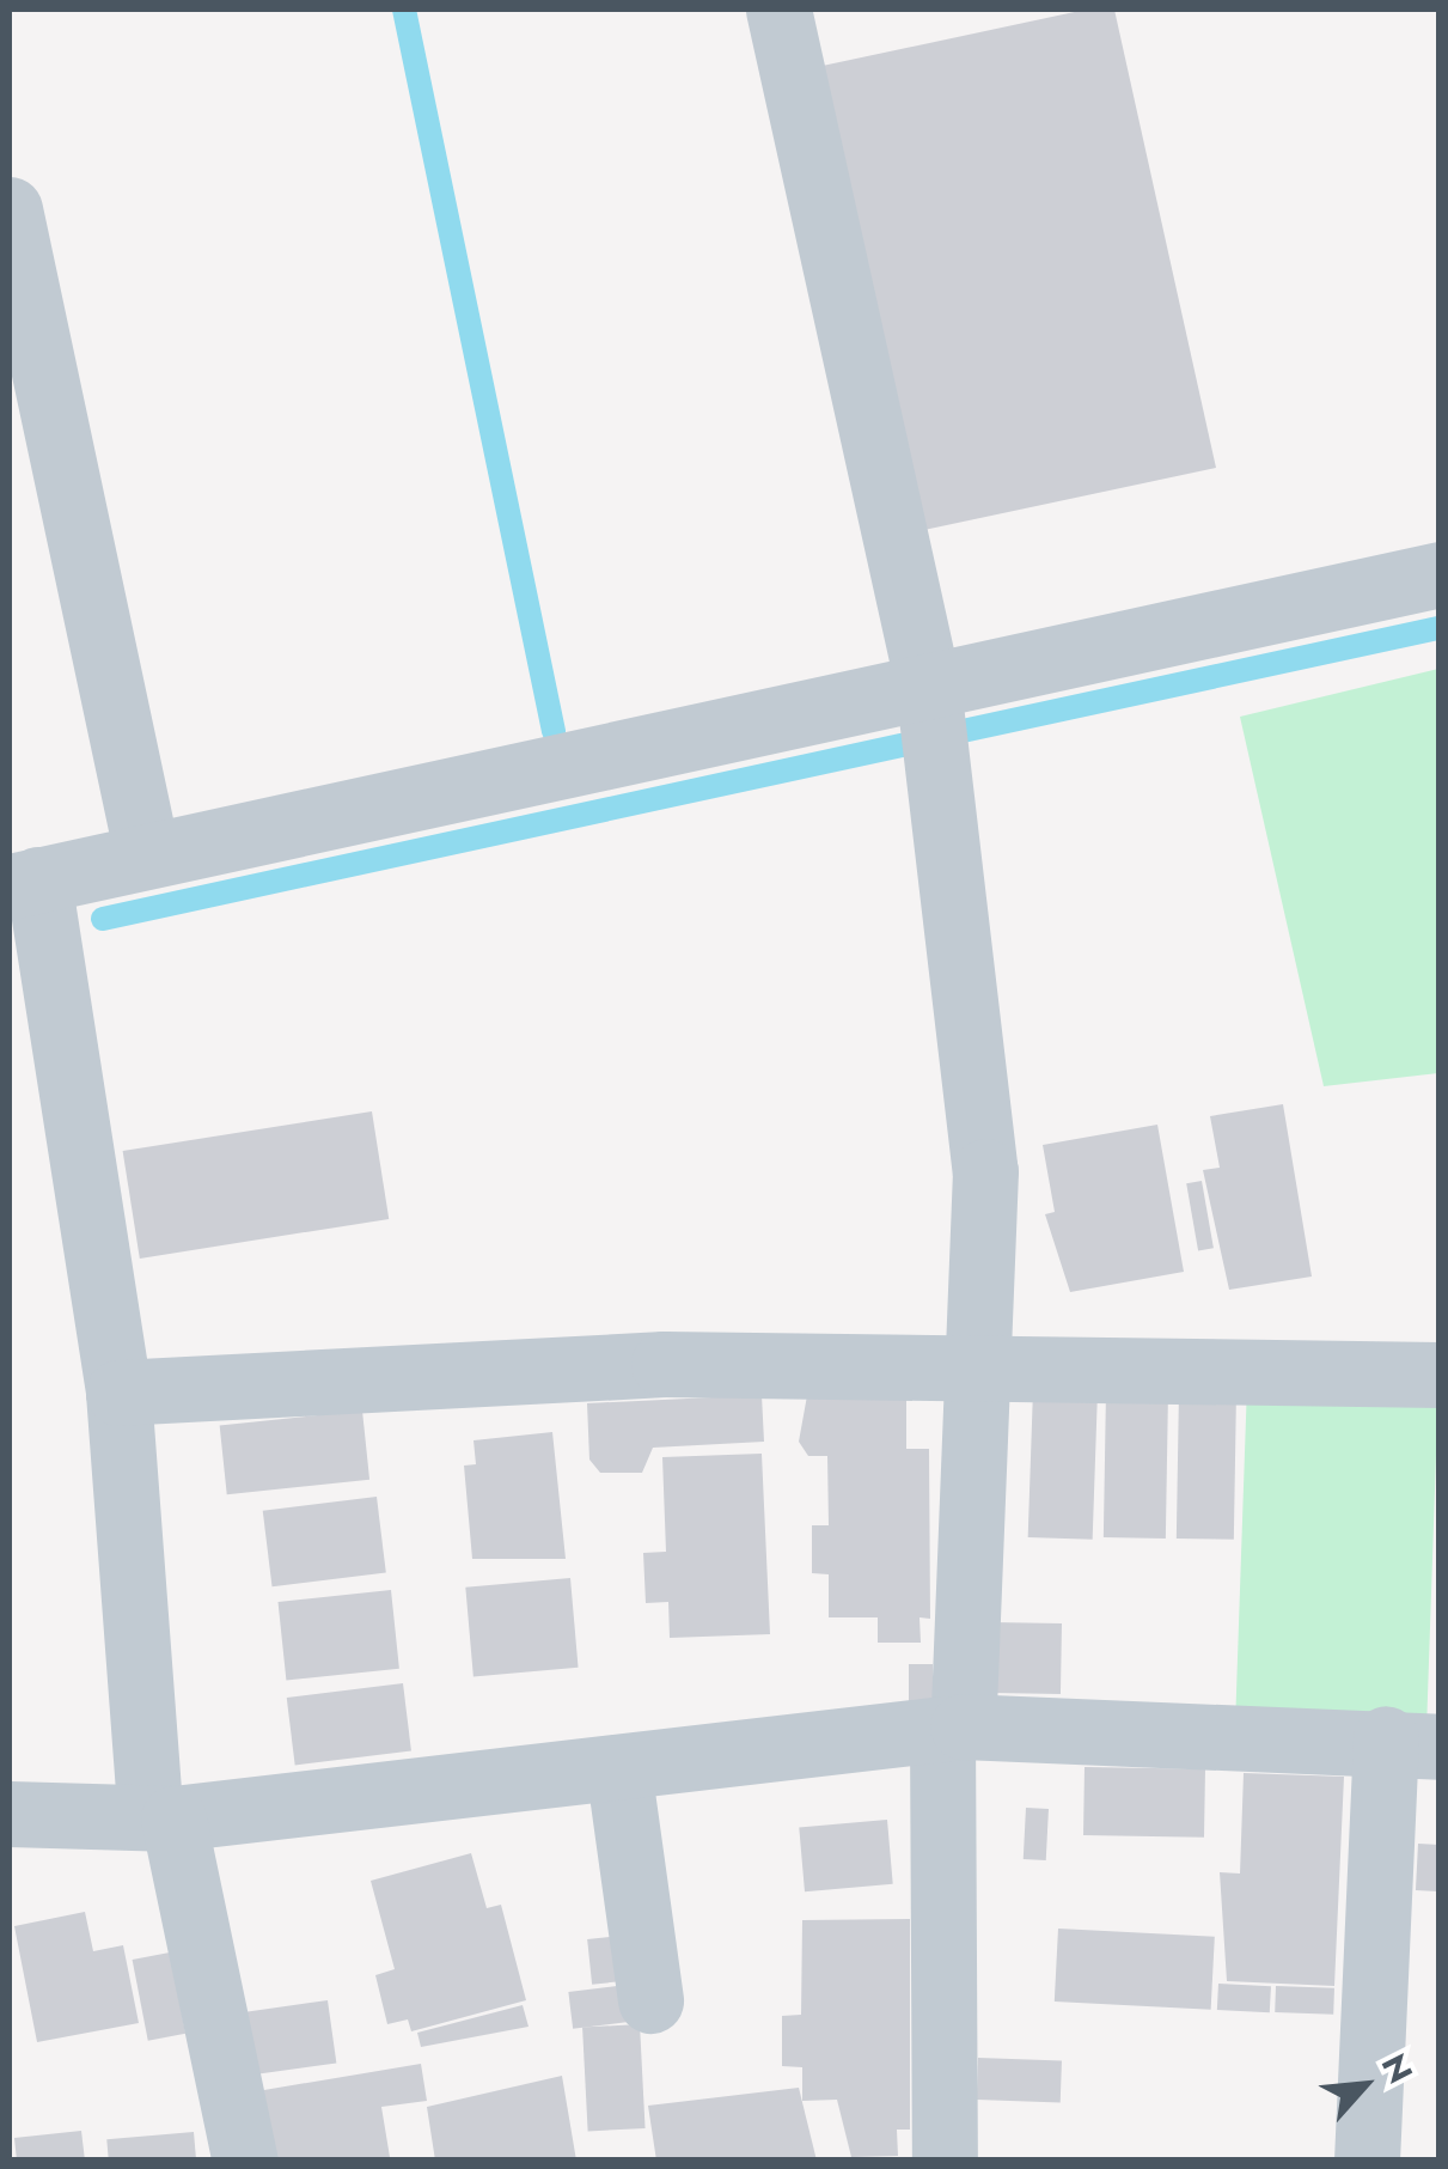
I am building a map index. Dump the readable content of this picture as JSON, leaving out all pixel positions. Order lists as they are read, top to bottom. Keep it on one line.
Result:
{"north":"top right"}
